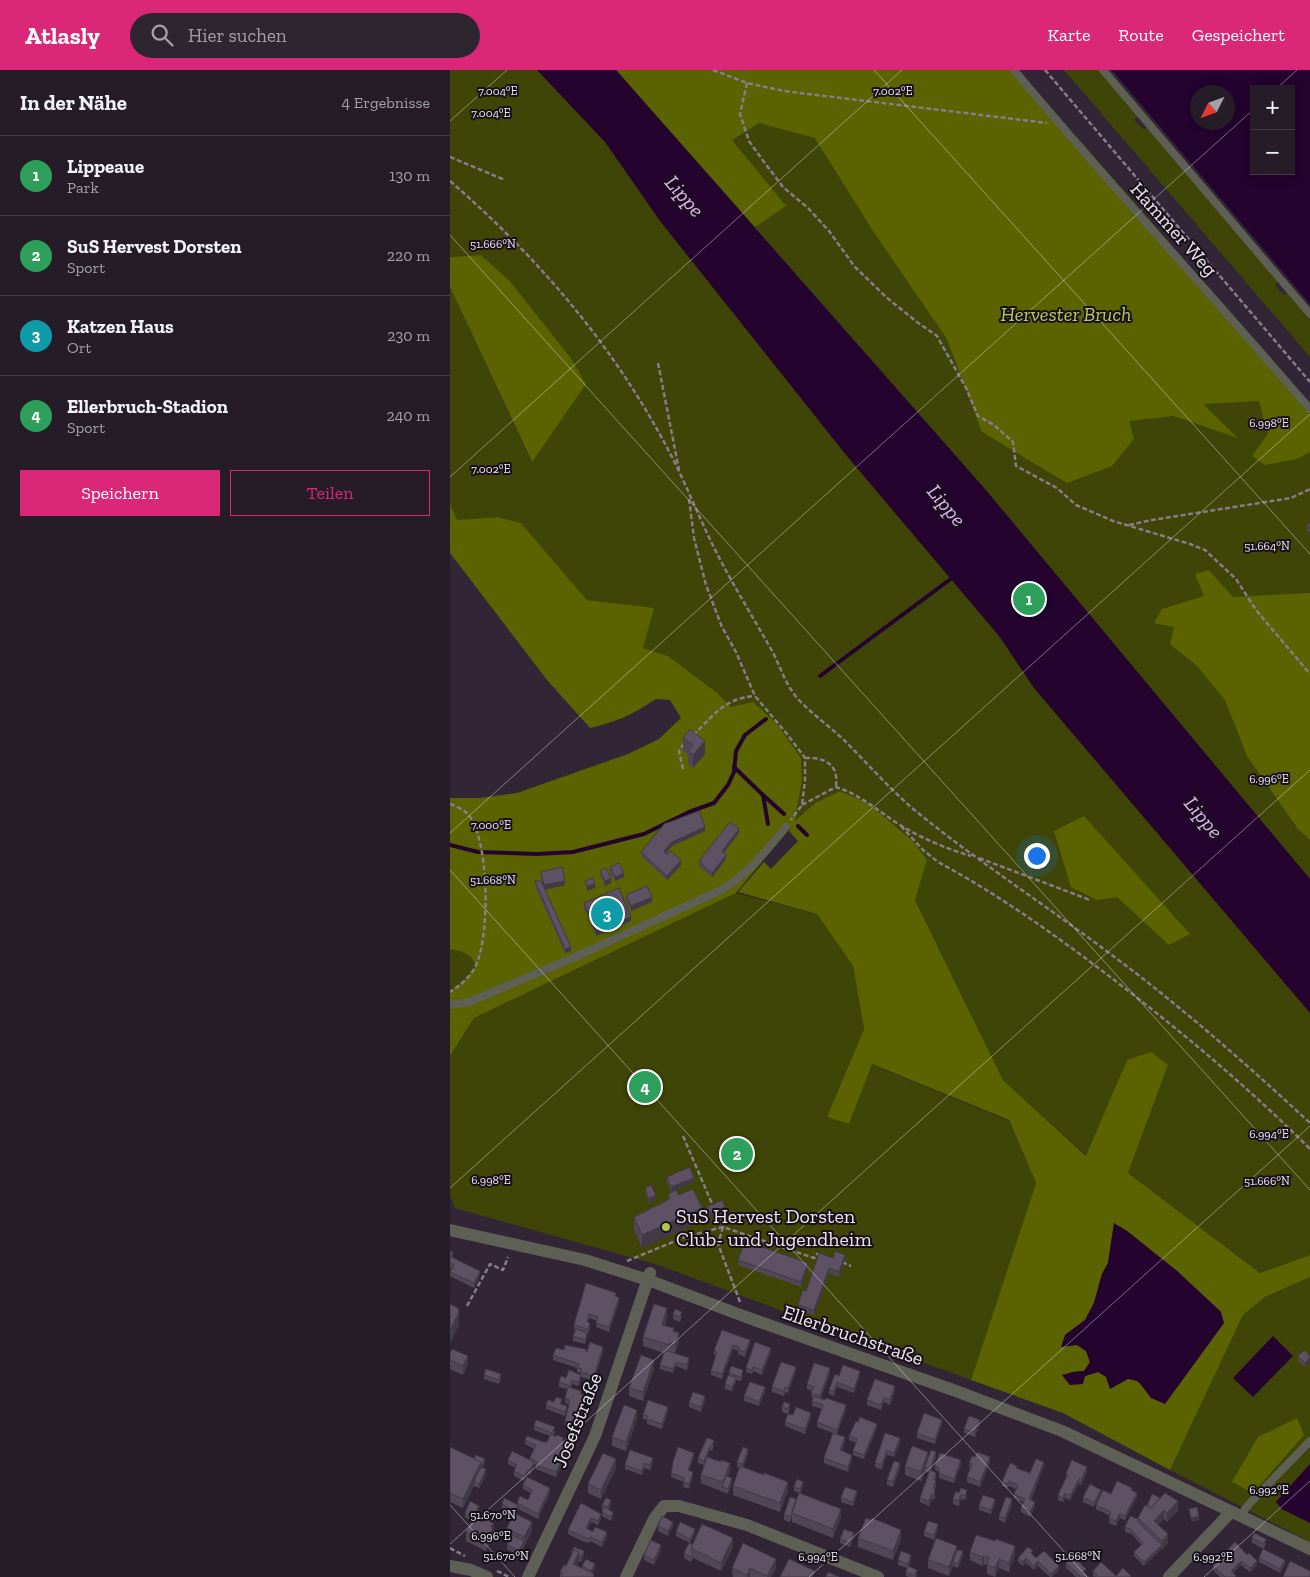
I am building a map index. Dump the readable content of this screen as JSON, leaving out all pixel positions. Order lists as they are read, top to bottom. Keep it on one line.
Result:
{"streets":{"street":["Ellerbruchstraße","Josefstraße"],"lane":["Hammer Weg"]},"crossings":[["Ellerbruchstraße","Josefstraße"]],"water":["Lippe"],"parks":["Hervester Bruch"],"places":["SuS Hervest Dorsten Club- und Jugendheim"],"north":"bottom left","page":{"header":"Atlasly","search":"Hier suchen","nav":["Karte","Route","Gespeichert"],"heading":["In der Nähe","4 Ergebnisse"],"map_buttons":["+","−"],"list":[{"mark":"1","name":"Lippeaue","note":"Park","value":"130 m"},{"mark":"2","name":"SuS Hervest Dorsten","note":"Sport","value":"220 m"},{"mark":"3","name":"Katzen Haus","note":"Ort","value":"230 m"},{"mark":"4","name":"Ellerbruch-Stadion","note":"Sport","value":"240 m"}],"buttons":["Speichern","Teilen"],"pins":["1","3","4","2"]},"coordinates":["7.004°E","7.002°E","51.666°N","6.998°E","51.664°N","6.996°E","7.000°E","51.668°N","6.994°E","6.992°E","51.670°N"]}
